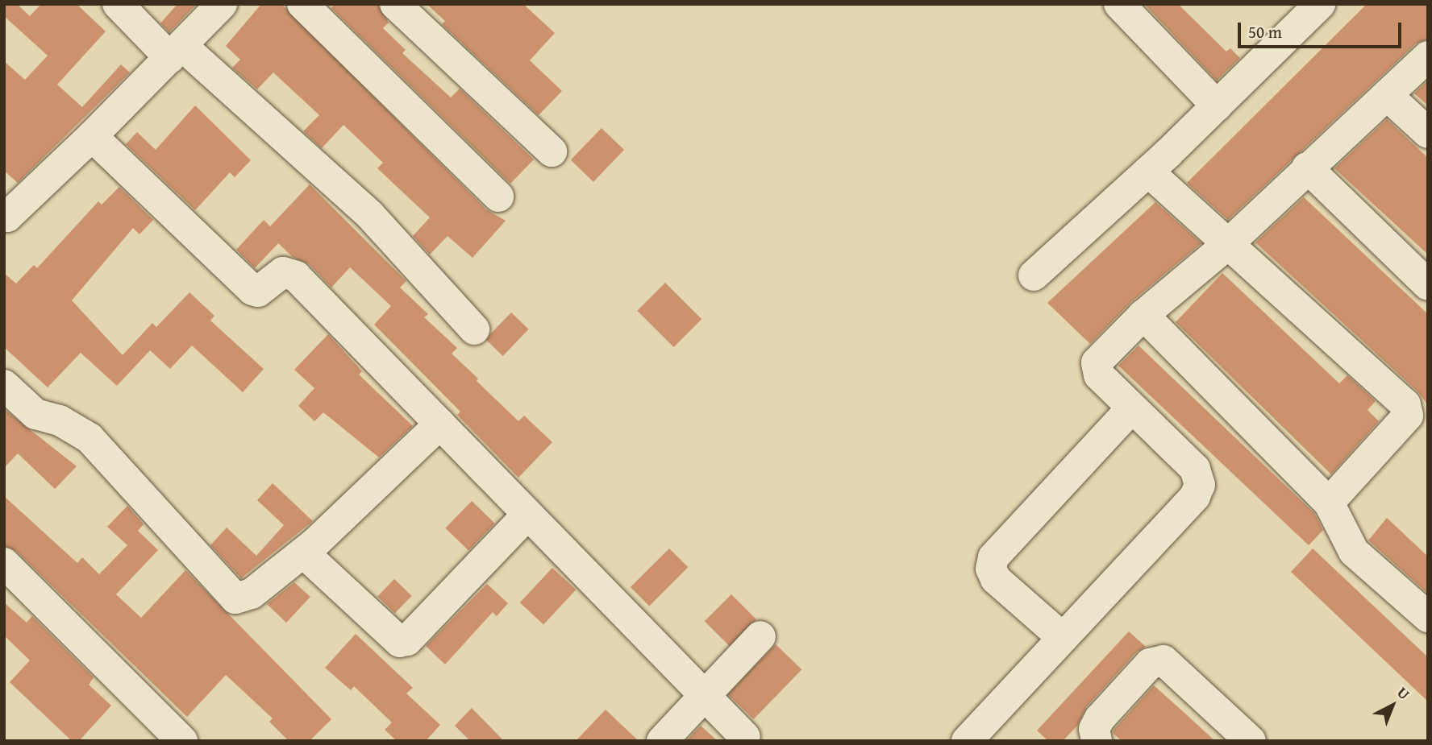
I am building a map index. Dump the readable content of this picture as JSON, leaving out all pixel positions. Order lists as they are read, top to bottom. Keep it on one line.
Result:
{"scale_bar":"50 m","north":"top right"}
